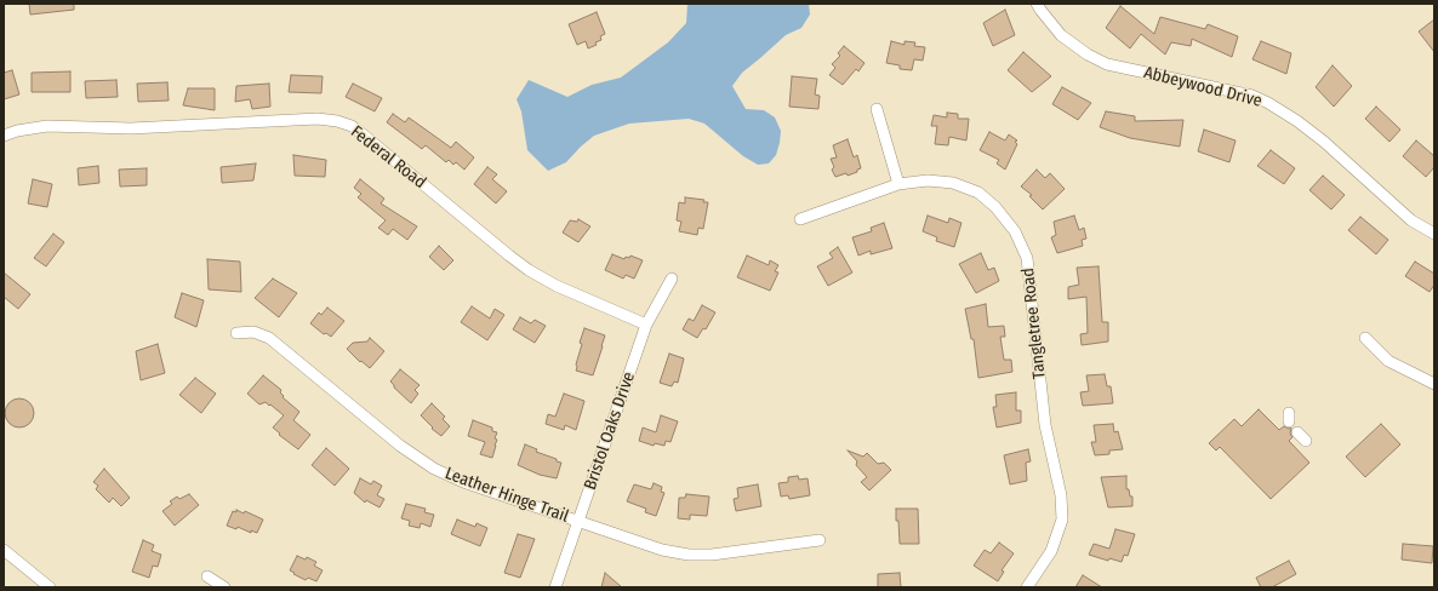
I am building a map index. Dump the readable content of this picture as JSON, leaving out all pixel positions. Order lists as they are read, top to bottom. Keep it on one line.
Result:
{"streets":{"street":["Abbeywood Drive","Federal Road","Tangletree Road","Bristol Oaks Drive","Leather Hinge Trail"]},"crossings":[["Federal Road","Bristol Oaks Drive"],["Bristol Oaks Drive","Leather Hinge Trail"]]}
